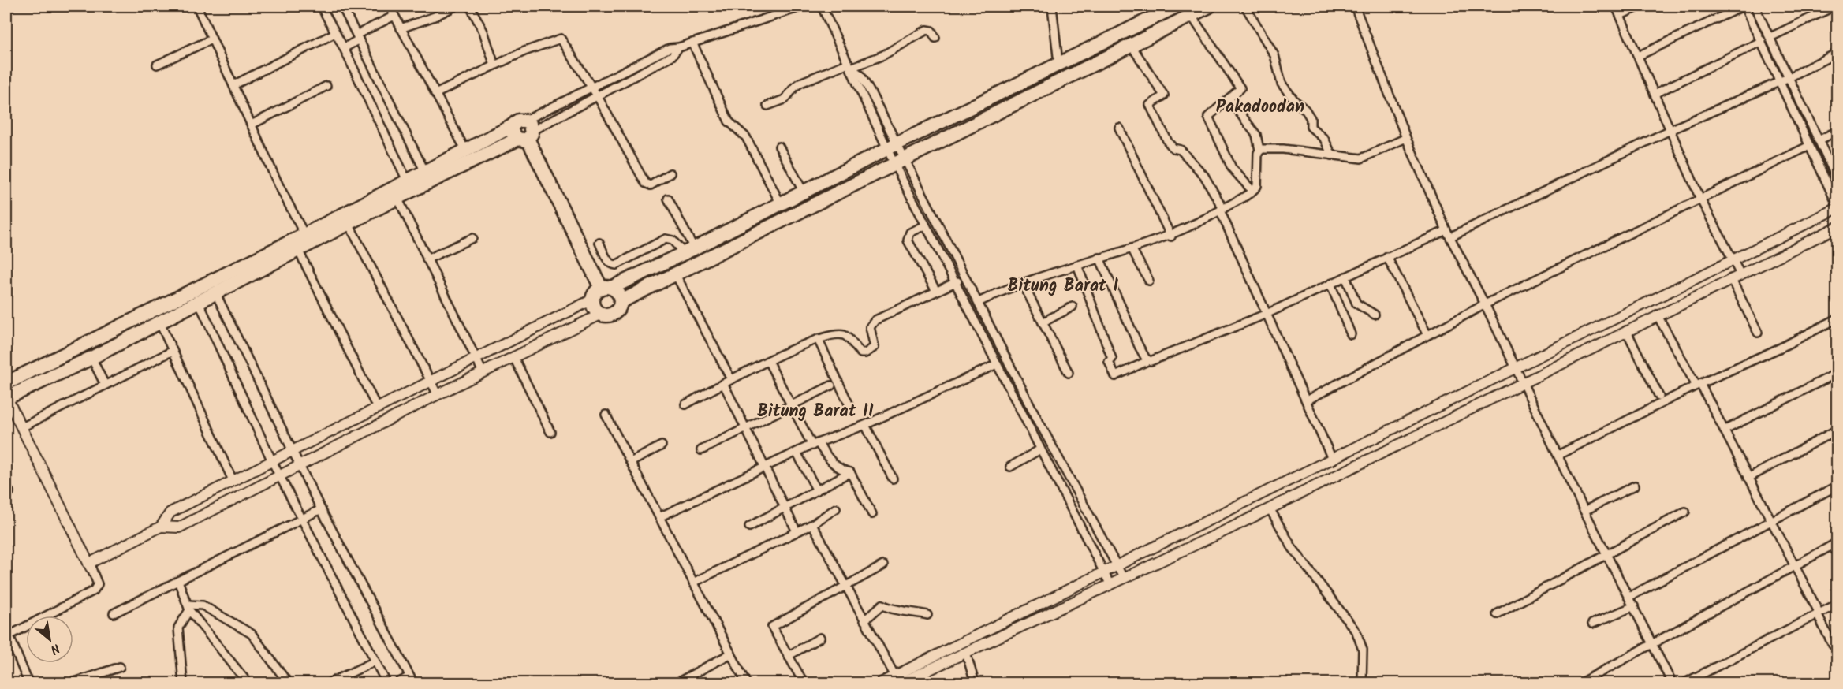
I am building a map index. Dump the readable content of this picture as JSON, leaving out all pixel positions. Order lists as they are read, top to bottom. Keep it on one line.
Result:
{"districts":["Pakadoodan","Bitung Barat I","Bitung Barat II"],"north":"bottom right"}
